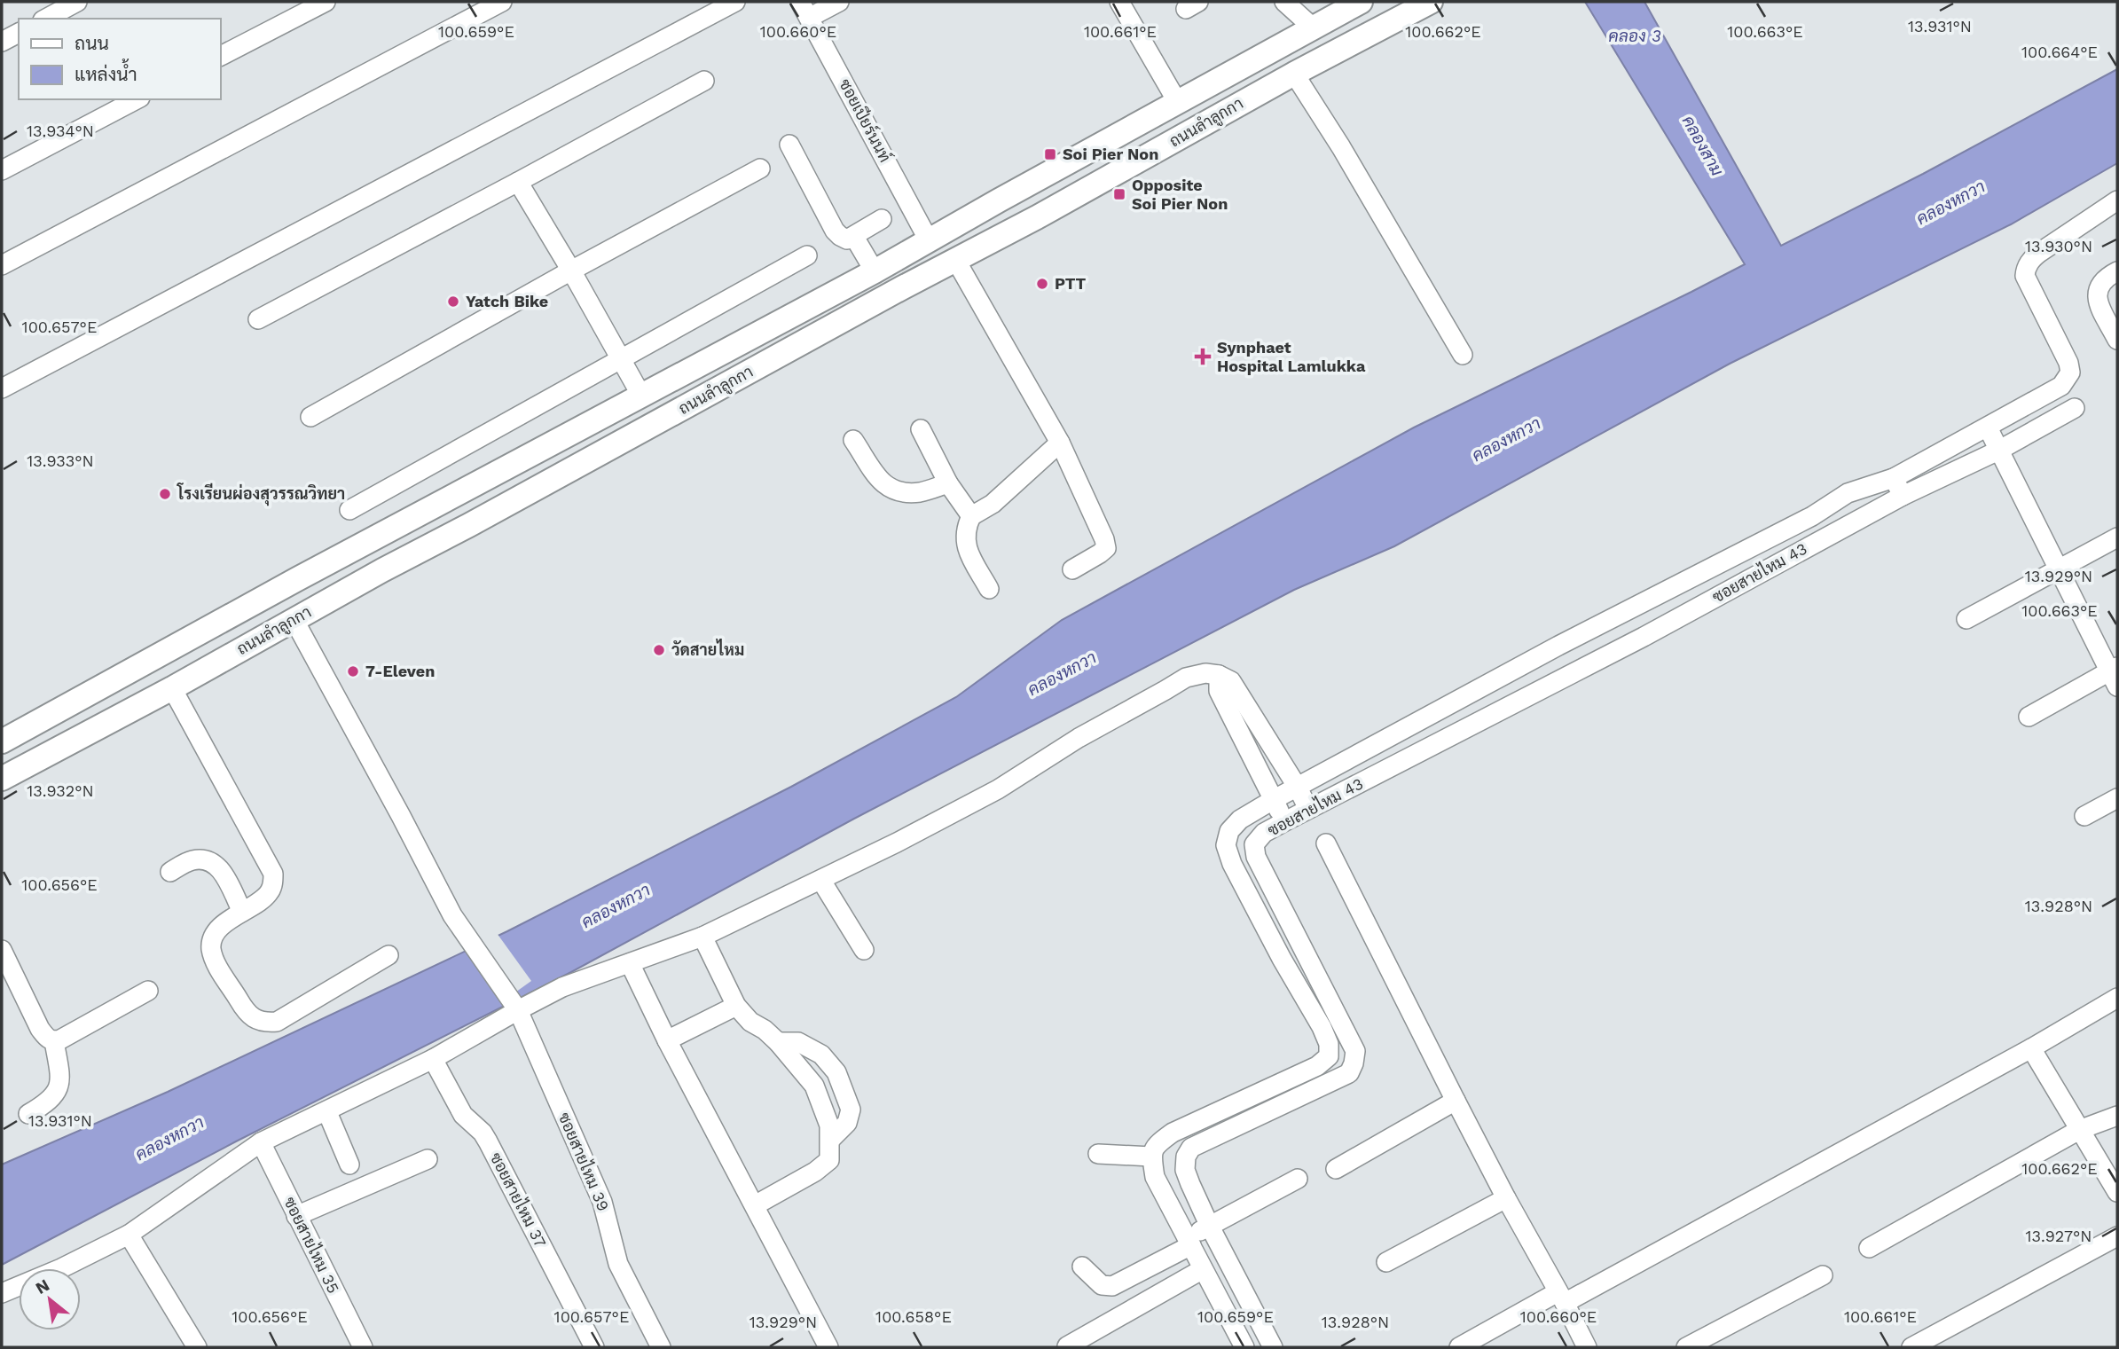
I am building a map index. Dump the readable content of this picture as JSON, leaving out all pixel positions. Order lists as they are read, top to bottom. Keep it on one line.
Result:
{"streets":{"main road":["ถนนลำลูกกา"],"street":["ซอยเปียร์นนท์","ซอยสายไหม 43","ซอยสายไหม 39","ซอยสายไหม 37","ซอยสายไหม 35"]},"crossings":[["ซอยเปียร์นนท์","ถนนลำลูกกา"],["ถนนลำลูกกา","ซอยสายไหม 39"]],"water":["คลอง 3","คลองสาม","คลองหกวา"],"places":{"transit":["Soi Pier Non","Opposite Soi Pier Non"],"other":["PTT","Yatch Bike","โรงเรียนผ่องสุวรรณวิทยา","วัดสายไหม","7-Eleven"],"health":["Synphaet Hospital Lamlukka"]},"legend":["ถนน","แหล่งน้ำ"],"north":"top left","coordinates":["13.931°N","100.659°E","100.660°E","100.661°E","100.662°E","100.663°E","100.664°E","13.934°N","13.930°N","100.657°E","13.933°N","13.929°N","13.932°N","100.656°E","13.928°N","13.927°N","100.658°E"]}
